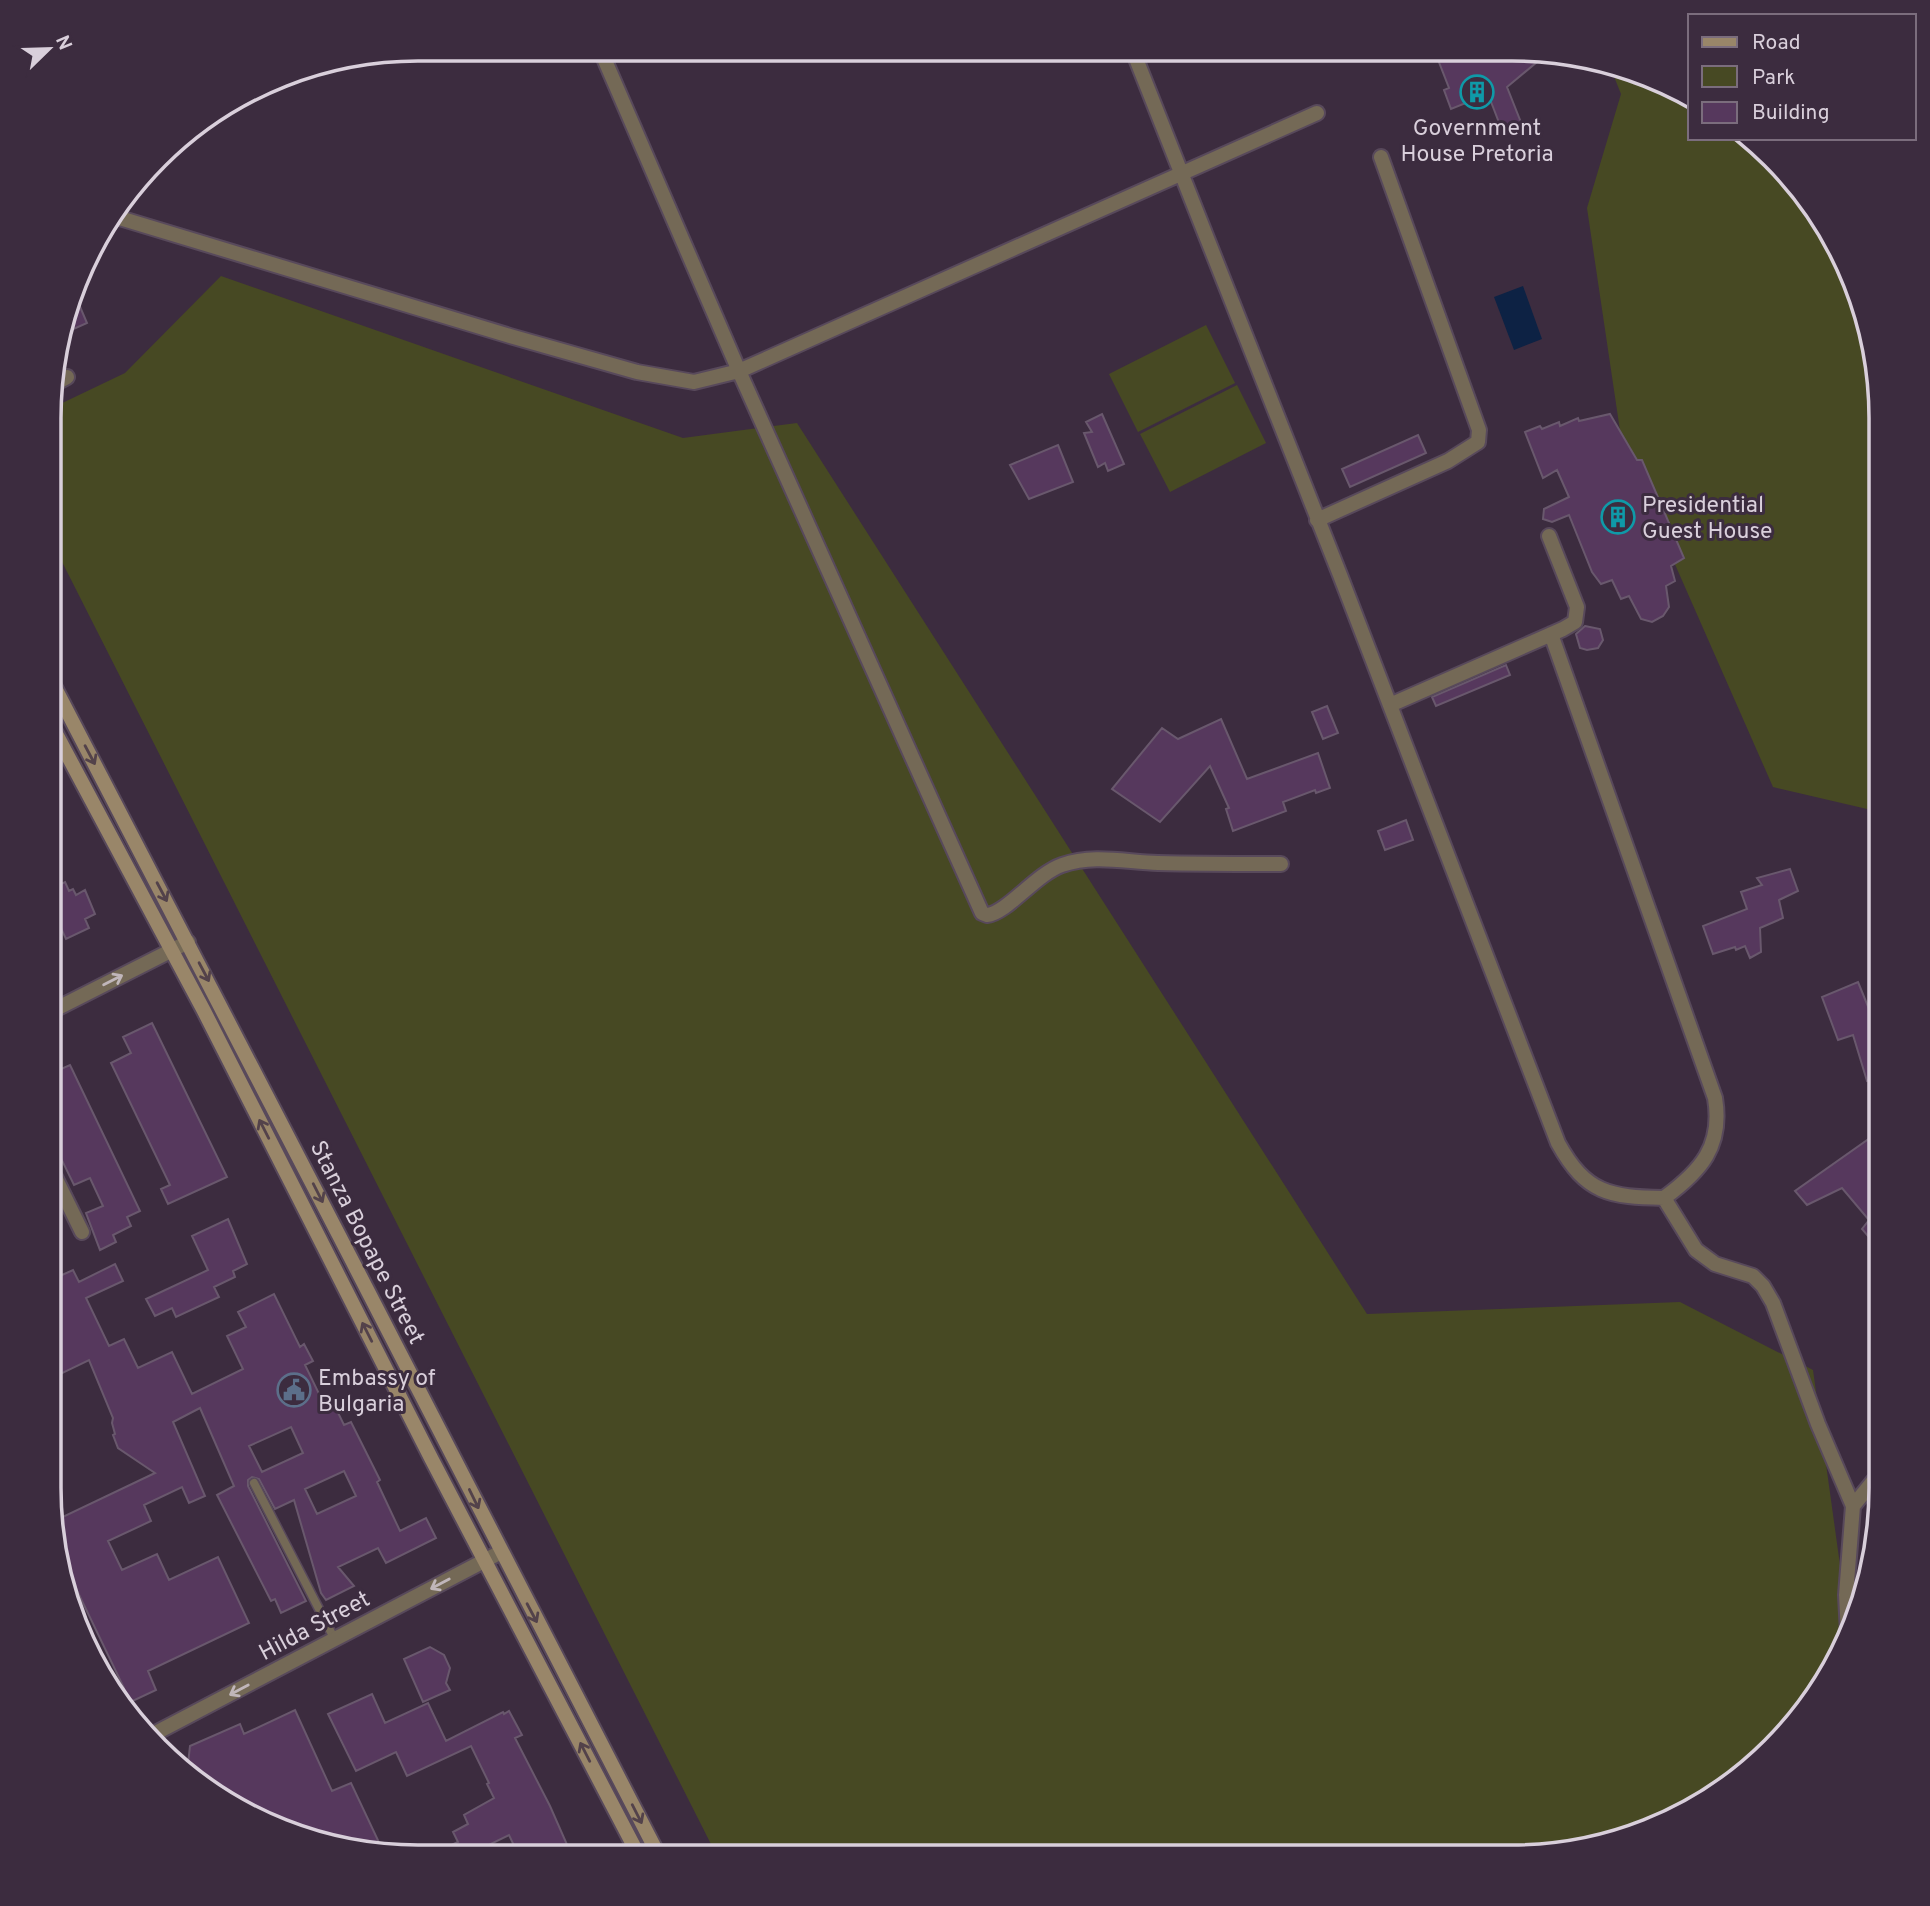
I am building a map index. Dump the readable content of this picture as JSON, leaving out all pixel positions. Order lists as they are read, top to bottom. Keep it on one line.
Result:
{"streets":{"main road":["Stanza Bopape Street"],"street":["Hilda Street"]},"crossings":[["Stanza Bopape Street","Hilda Street"]],"one_way":["Hilda Street"],"places":{"building":["Government House Pretoria","Presidential Guest House"],"public building":["Embassy of Bulgaria"]},"legend":["Road","Park","Building"],"north":"top right"}
